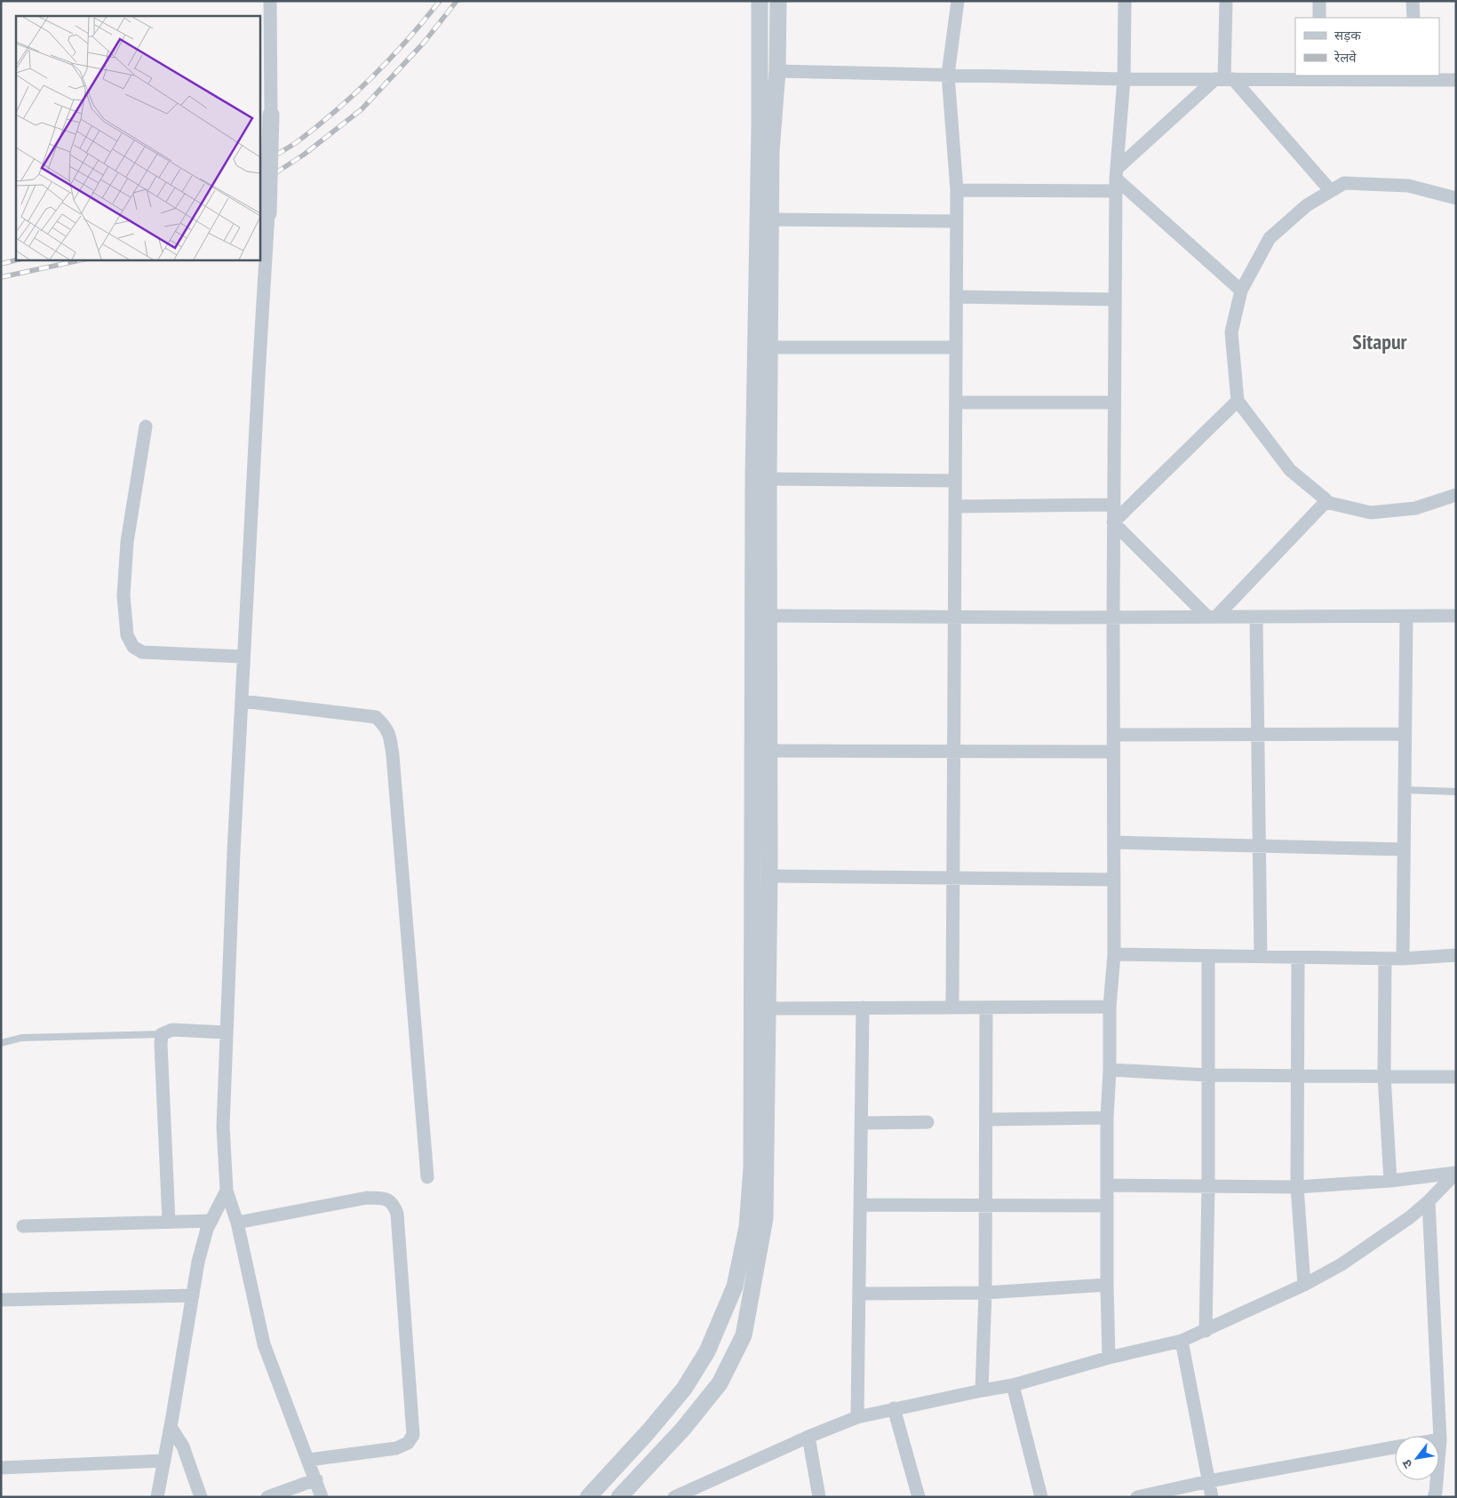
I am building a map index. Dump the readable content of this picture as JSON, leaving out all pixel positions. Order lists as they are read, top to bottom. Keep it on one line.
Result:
{"districts":["Sitapur"],"legend":["सड़क","रेलवे"],"north":"bottom left"}
